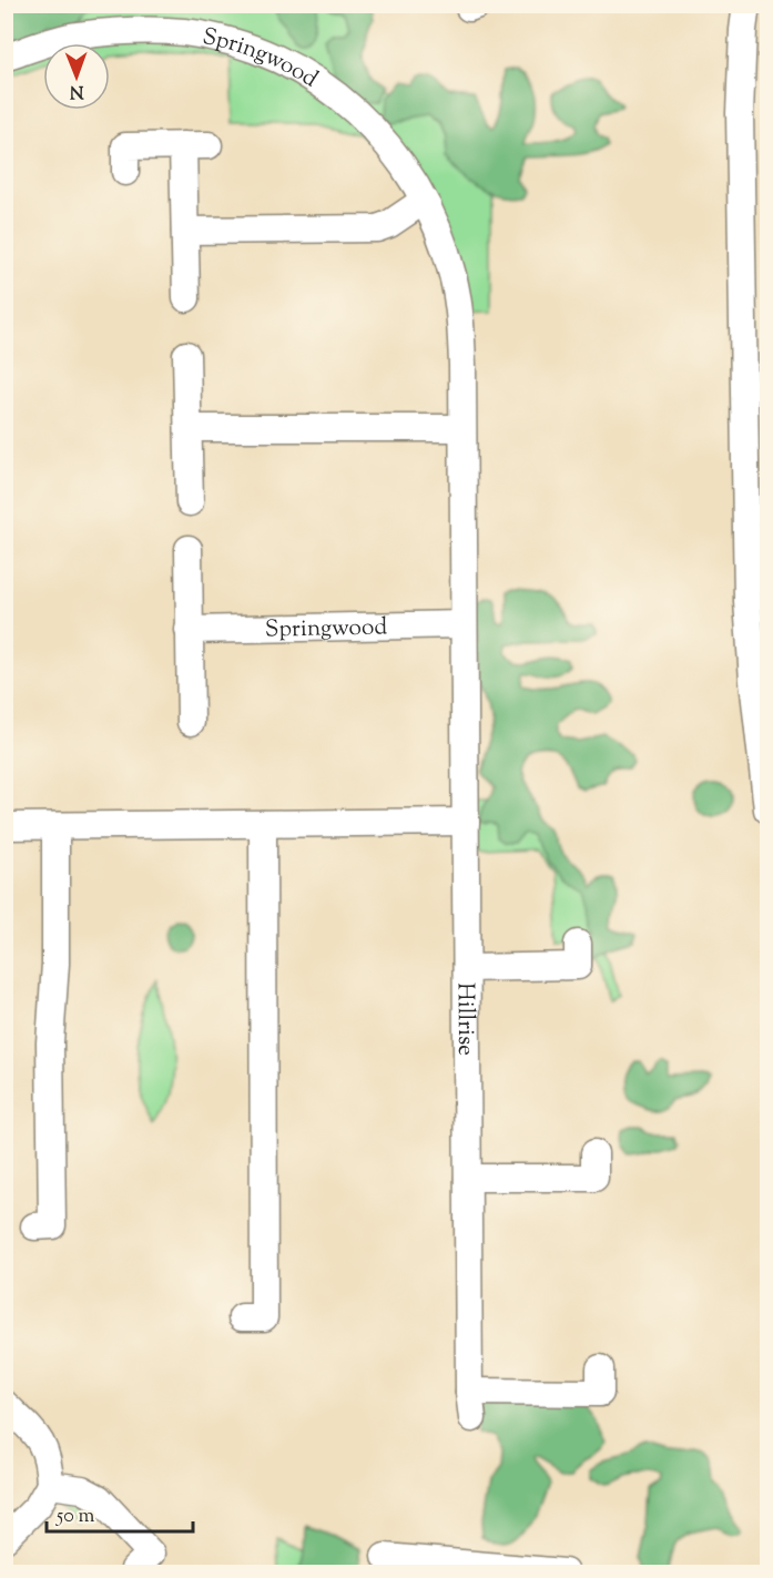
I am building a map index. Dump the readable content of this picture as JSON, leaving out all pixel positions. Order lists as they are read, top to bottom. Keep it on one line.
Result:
{"streets":{"street":["Springwood","Hillrise"]},"crossings":[["Springwood","Hillrise"]],"scale_bar":"50 m","north":"bottom"}
